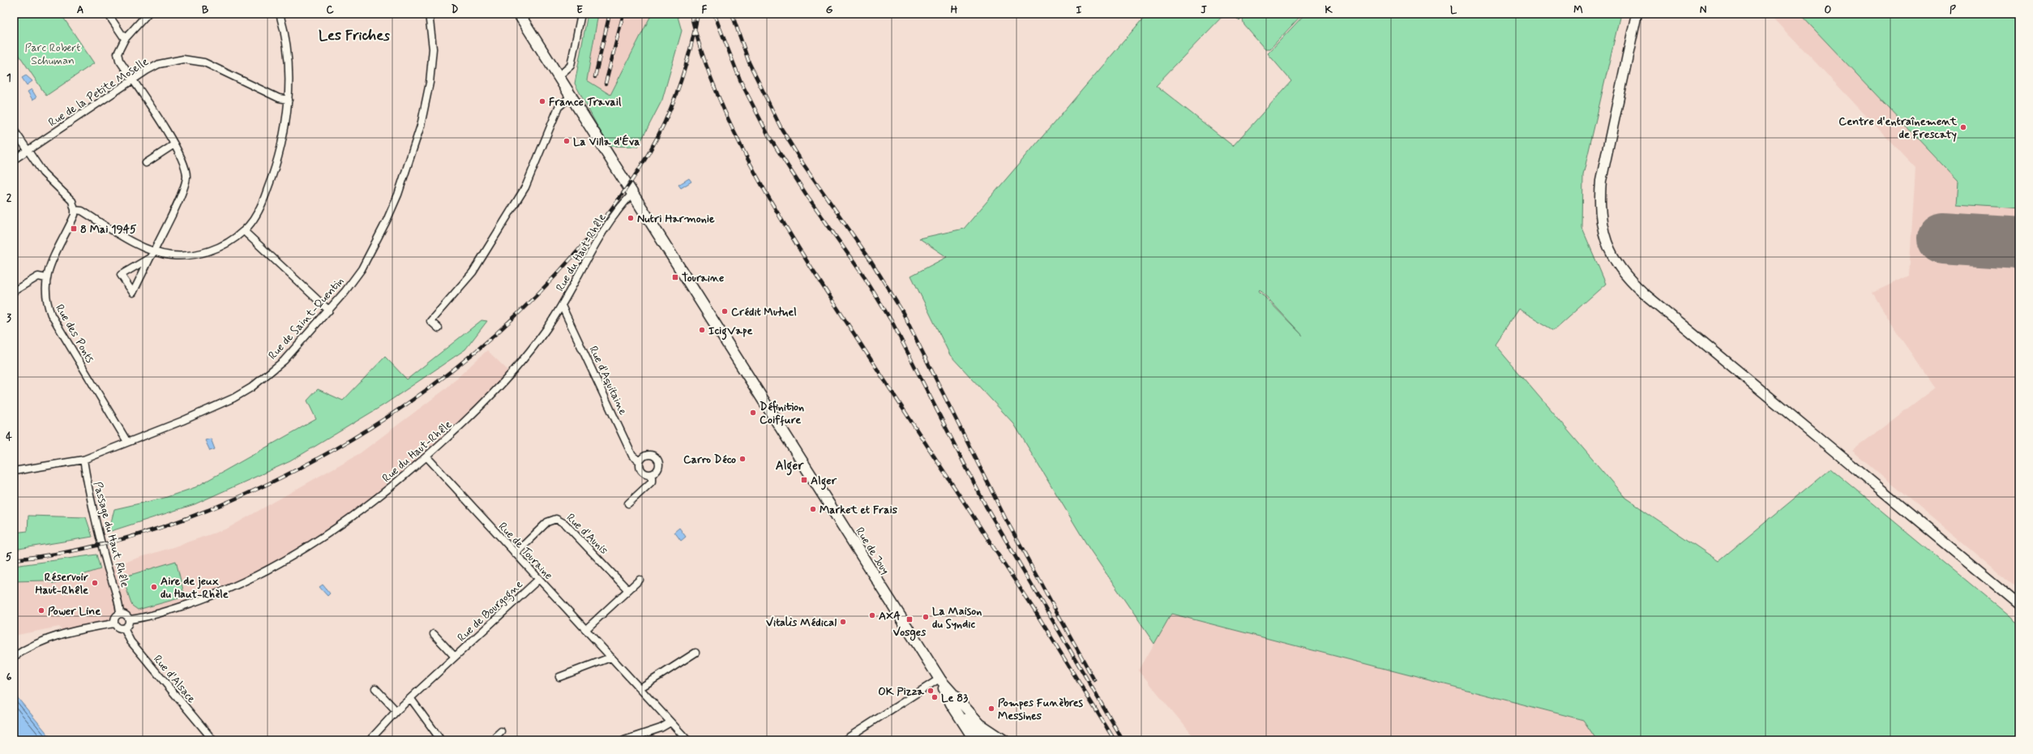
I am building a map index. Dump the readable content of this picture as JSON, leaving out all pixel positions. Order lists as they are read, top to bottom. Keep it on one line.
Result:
{"streets":{"main road":["Rue de Jouy"],"street":["Rue de la Petite Moselle","Rue du Haut-Rhêle","Rue de Saint-Quentin","Rue des Ponts","Rue d'Aquitaine","Rue d'Aunis","Passage du Haut Rhêle","Rue de Touraine","Rue de Bourgogne","Rue d'Alsace"]},"crossings":[["Rue du Haut-Rhêle","Rue d'Aquitaine"],["Rue du Haut-Rhêle","Passage du Haut Rhêle"],["Rue du Haut-Rhêle","Rue de Touraine"],["Rue du Haut-Rhêle","Rue de Jouy"],["Rue du Haut-Rhêle","Rue d'Alsace"],["Rue de Saint-Quentin","Rue des Ponts"],["Rue de Saint-Quentin","Passage du Haut Rhêle"],["Rue d'Aunis","Rue de Touraine"],["Passage du Haut Rhêle","Rue d'Alsace"],["Rue de Touraine","Rue de Bourgogne"]],"districts":["Les Friches","Alger"],"parks":["Parc Robert Schuman"],"places":{"other":["France Travail","Centre d'entraînement de Frescaty","La Villa d'Éva","Nutri Harmonie","Crédit Mutuel","IcigVape","Définition Coiffure","Carro Déco","Market et Frais","Réservoir Haut-Rhêle","Aire de jeux du Haut-Rhèle","Power Line","AXA","La Maison du Syndic","Vitalis Médical","OK Pizza","Le 83","Pompes Funèbres Messines"],"transit":["8 Mai 1945","Touraine","Alger","Vosges"]},"grid":{"columns":["A","B","C","D","E","F","G","H","I","J","K","L","M","N","O","P"],"rows":["1","2","3","4","5","6"]}}
